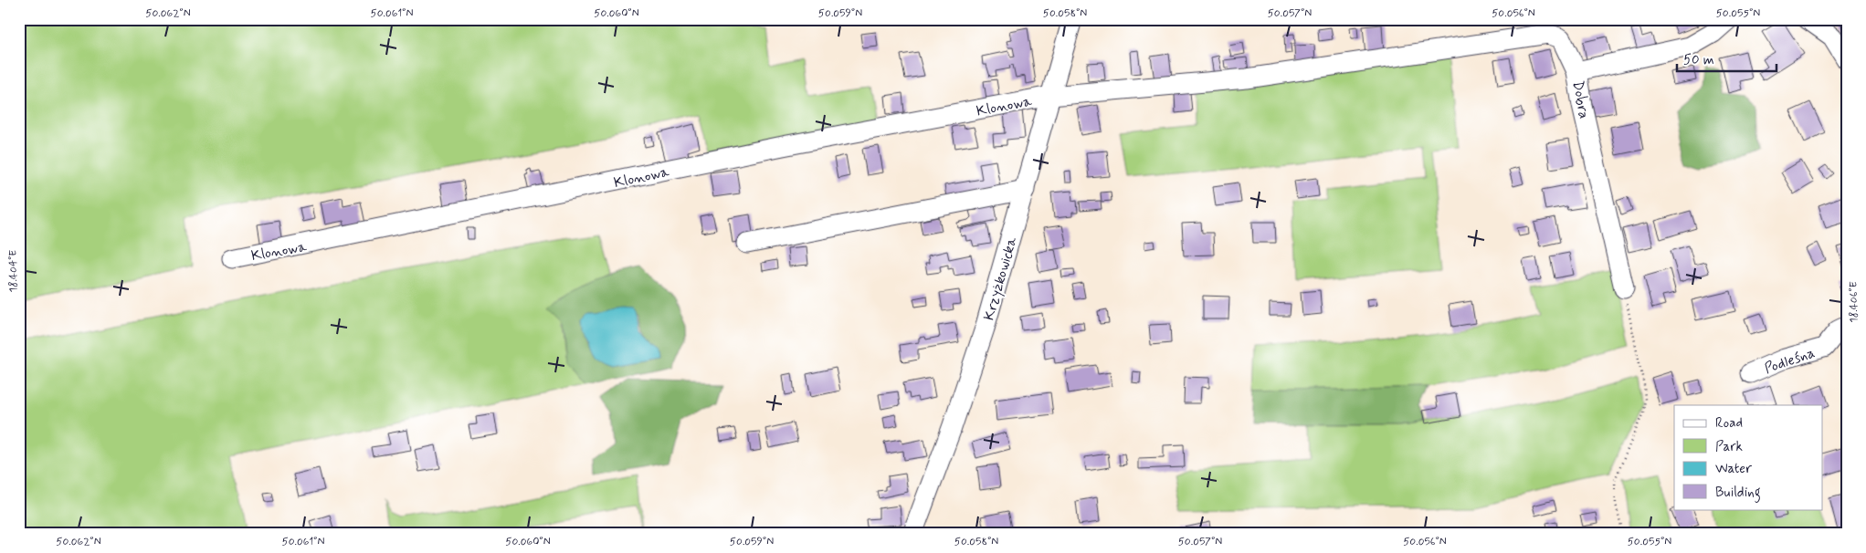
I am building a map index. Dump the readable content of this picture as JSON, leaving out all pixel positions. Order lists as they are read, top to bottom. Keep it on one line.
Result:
{"streets":{"street":["Dobra","Klonowa","Krzyżkowicka","Podleśna"]},"crossings":[["Dobra","Klonowa"],["Klonowa","Krzyżkowicka"]],"legend":["Road","Park","Water","Building"],"scale_bar":"50 m","coordinates":["50.062°N","50.061°N","50.060°N","50.059°N","50.058°N","50.057°N","50.056°N","50.055°N","18.404°E","18.406°E"]}
